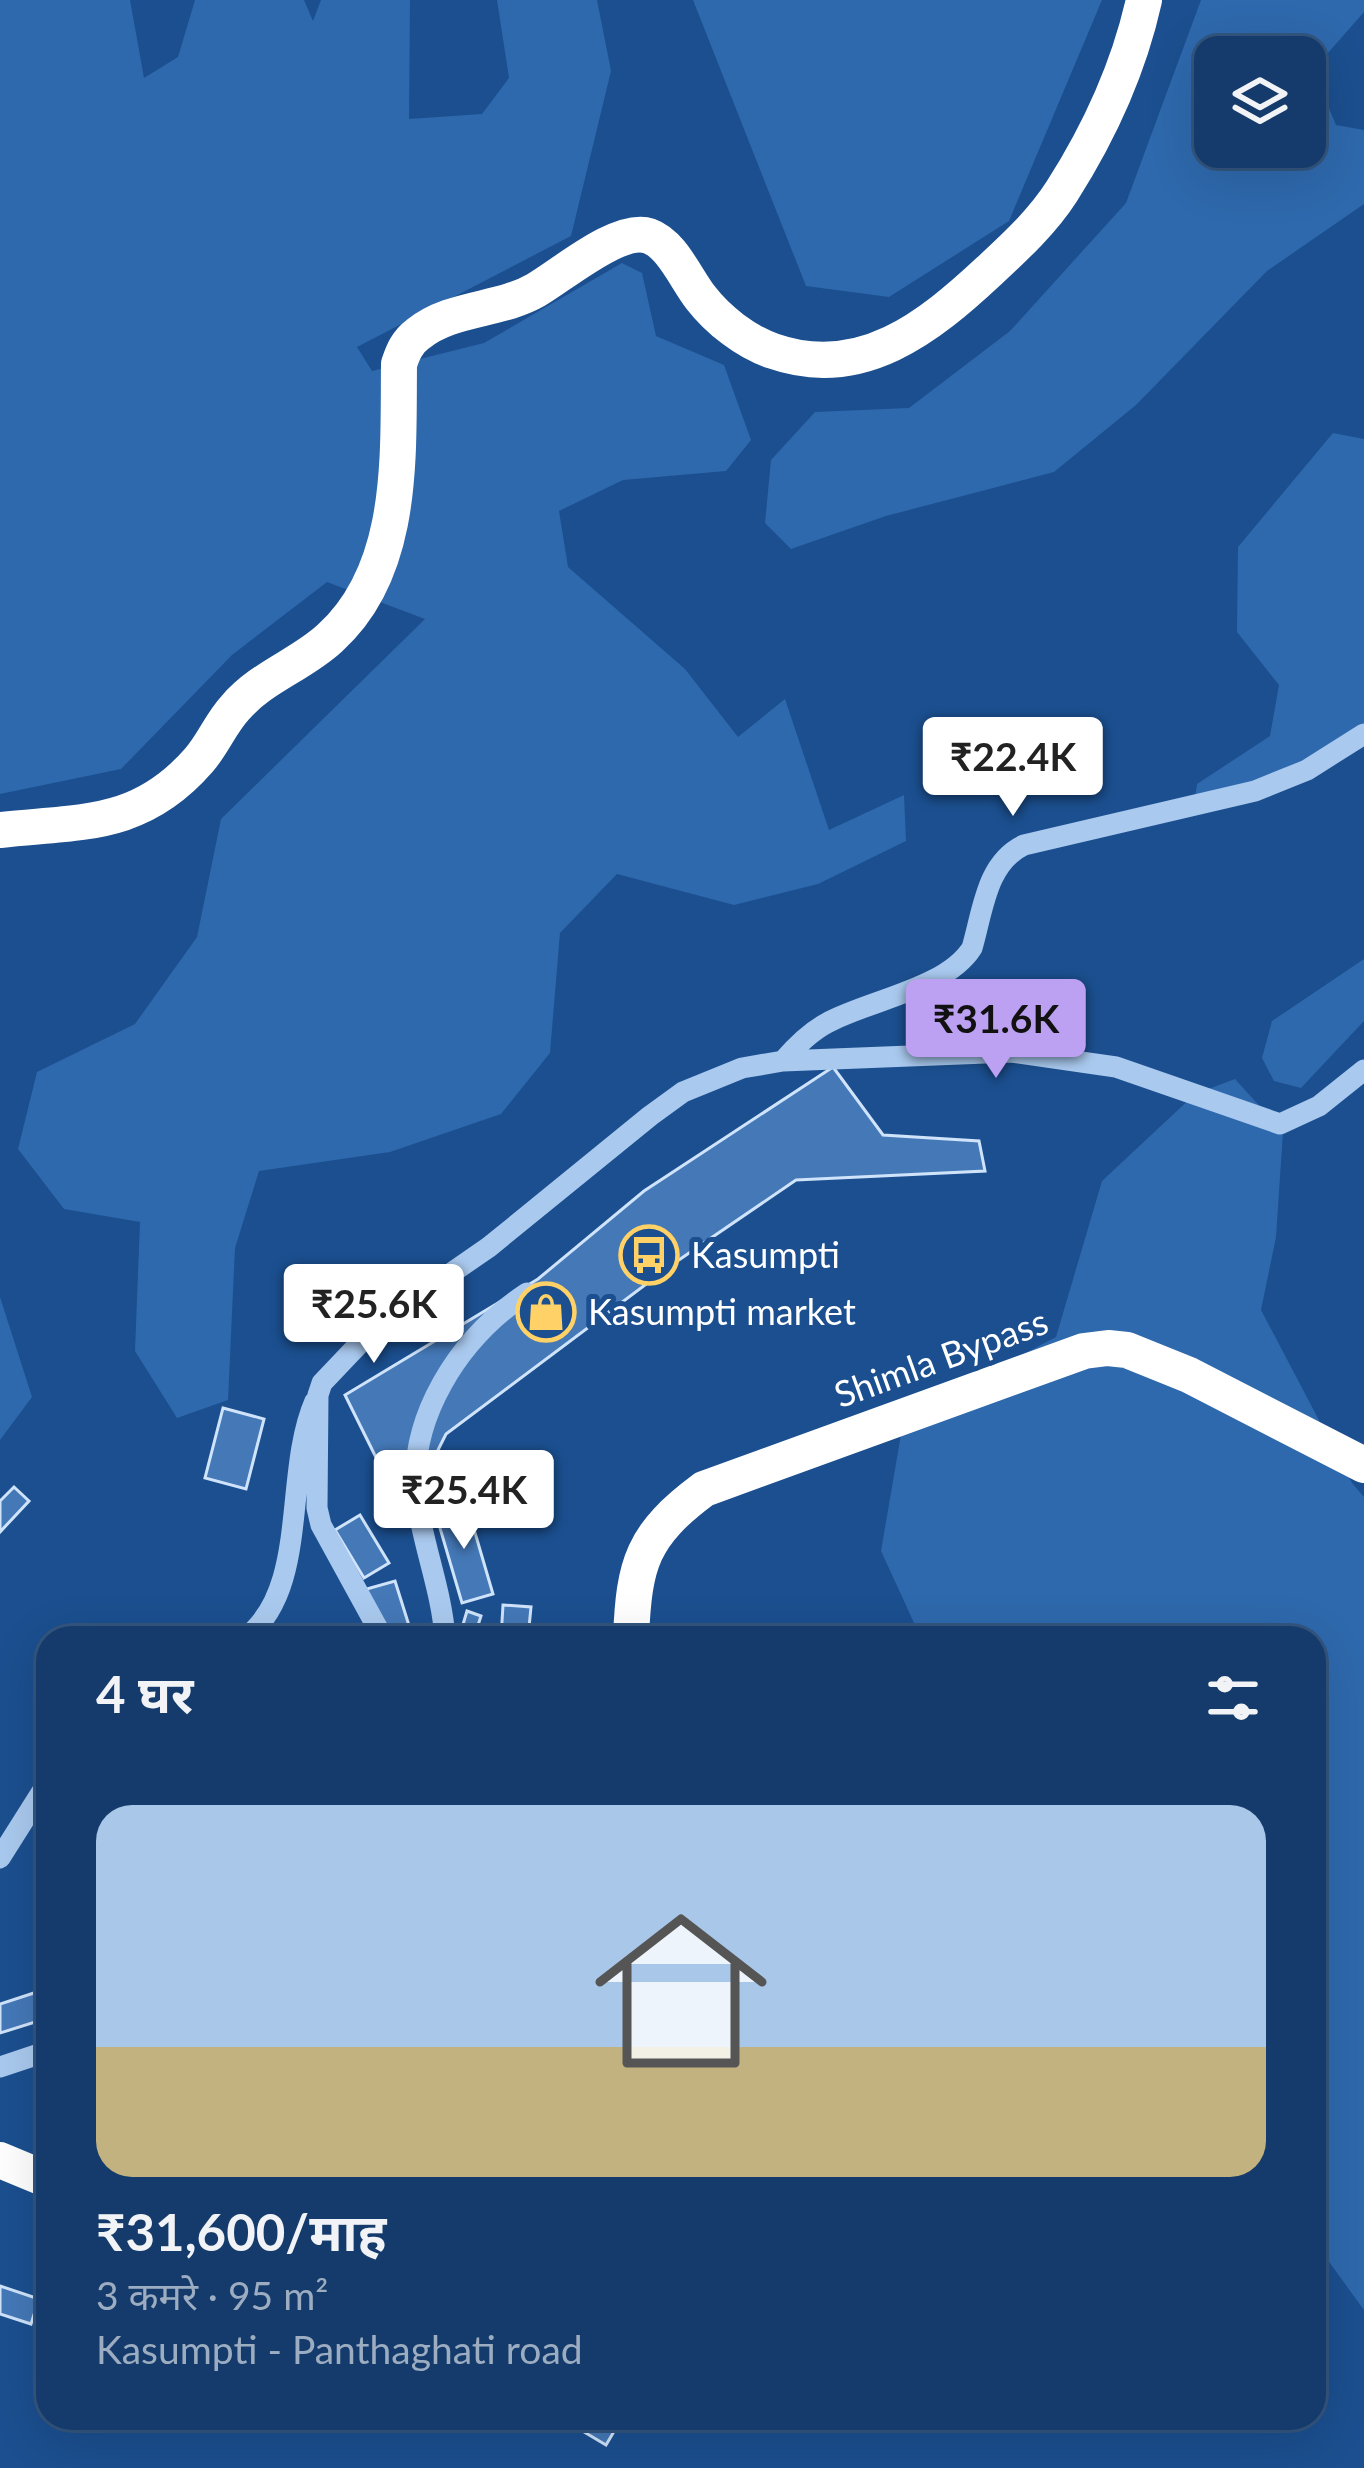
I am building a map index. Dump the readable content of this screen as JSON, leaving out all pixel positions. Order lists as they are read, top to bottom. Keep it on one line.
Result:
{"streets":{"highway":["Shimla Bypass"]},"places":{"bus stop":["Kasumpti"],"shop":["Kasumpti market"]},"page":{"price":["₹22.4K","₹31.6K","₹25.6K","₹25.4K"],"heading":"4 घर","list":[{"name":"₹31,600/माह","note":"3 कमरे · 95 m² · Kasumpti - Panthaghati road"}]}}
